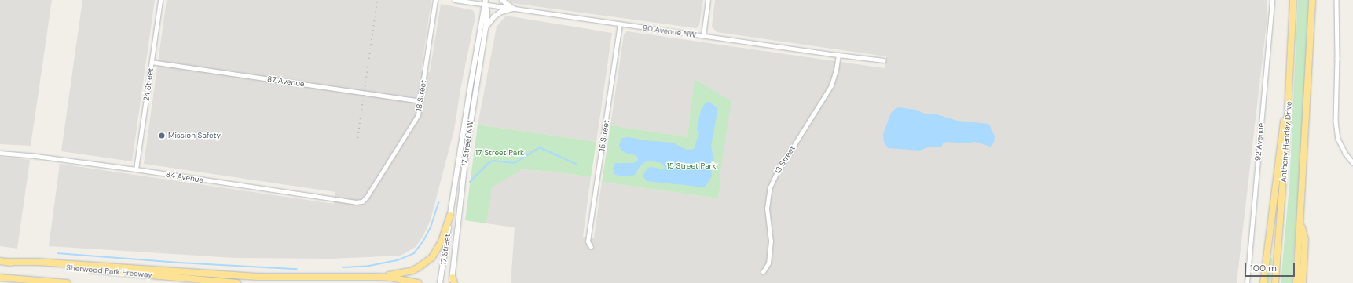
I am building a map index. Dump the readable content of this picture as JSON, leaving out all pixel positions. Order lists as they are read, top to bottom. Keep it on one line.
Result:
{"streets":{"highway":["Anthony Henday Drive","Sherwood Park Freeway"],"main road":["17 Street NW","17 Street"],"street":["90 Avenue NW","87 Avenue","24 Street","18 Street","15 Street","92 Avenue","13 Street","84 Avenue"]},"crossings":[["90 Avenue NW","15 Street"],["90 Avenue NW","17 Street NW"],["90 Avenue NW","13 Street"],["87 Avenue","24 Street"],["87 Avenue","18 Street"],["24 Street","84 Avenue"],["18 Street","84 Avenue"],["17 Street NW","17 Street"]],"parks":["17 Street Park","15 Street Park"],"places":["Mission Safety"],"scale_bar":"100 m"}
